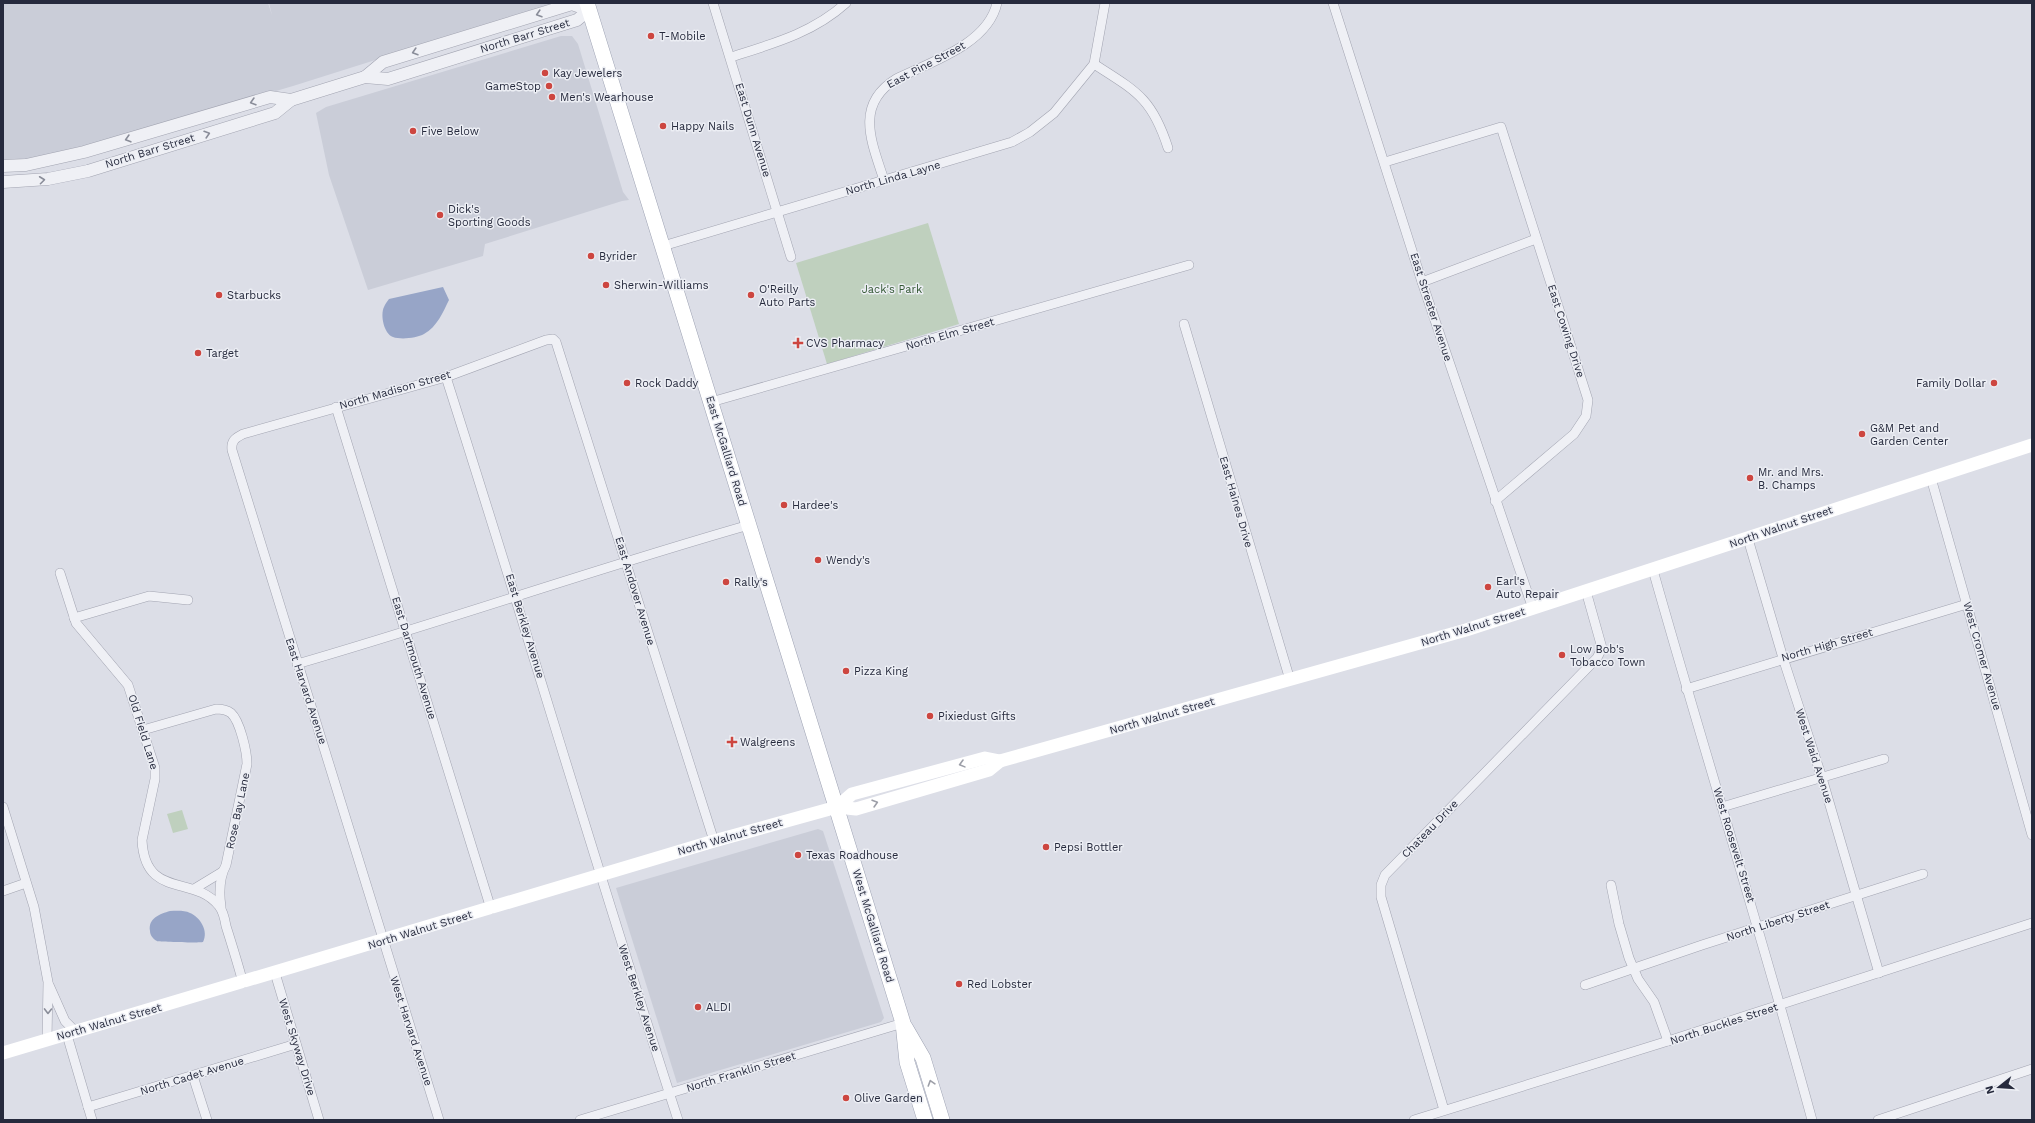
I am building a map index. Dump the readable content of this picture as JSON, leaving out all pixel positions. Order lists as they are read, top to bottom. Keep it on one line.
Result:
{"streets":{"main road":["East McGalliard Road","North Walnut Street","West McGalliard Road"],"street":["North Barr Street","East Pine Street","East Dunn Avenue","North Linda Layne","East Streeter Avenue","East Cowing Drive","North Elm Street","North Madison Street","East Haines Drive","East Andover Avenue","East Berkley Avenue","North High Street","West Cromer Avenue","East Dartmouth Avenue","East Harvard Avenue","Old Field Lane","West Waid Avenue","Rose Bay Lane","Chateau Drive","West Roosevelt Street","North Liberty Street","West Berkley Avenue","North Buckles Street","West Harvard Avenue","West Skyway Drive","North Franklin Street","North Cadet Avenue"]},"crossings":[["North Barr Street","East McGalliard Road"],["East Pine Street","North Linda Layne"],["East Dunn Avenue","North Linda Layne"],["North Linda Layne","East McGalliard Road"],["East Streeter Avenue","East Cowing Drive"],["East Streeter Avenue","North Walnut Street"],["North Elm Street","East McGalliard Road"],["North Madison Street","East Andover Avenue"],["North Madison Street","East Berkley Avenue"],["North Madison Street","East Dartmouth Avenue"],["North Madison Street","East Harvard Avenue"],["East McGalliard Road","North Walnut Street"],["East McGalliard Road","West McGalliard Road"],["East Haines Drive","North Walnut Street"],["North Walnut Street","East Andover Avenue"],["North Walnut Street","East Berkley Avenue"],["North Walnut Street","West Cromer Avenue"],["North Walnut Street","East Dartmouth Avenue"],["North Walnut Street","East Harvard Avenue"],["North Walnut Street","West Waid Avenue"],["North Walnut Street","Chateau Drive"],["North Walnut Street","West Roosevelt Street"],["North Walnut Street","West McGalliard Road"],["North Walnut Street","West Berkley Avenue"],["North Walnut Street","West Harvard Avenue"],["North Walnut Street","West Skyway Drive"],["East Berkley Avenue","West Berkley Avenue"],["North High Street","West Cromer Avenue"],["North High Street","West Waid Avenue"],["North High Street","West Roosevelt Street"],["East Harvard Avenue","West Harvard Avenue"],["Old Field Lane","Rose Bay Lane"],["West Waid Avenue","North Liberty Street"],["West Waid Avenue","North Buckles Street"],["Chateau Drive","North Buckles Street"],["West Roosevelt Street","North Liberty Street"],["West Roosevelt Street","North Buckles Street"],["West McGalliard Road","North Franklin Street"],["West Berkley Avenue","North Franklin Street"],["West Skyway Drive","North Cadet Avenue"]],"parks":["Jack's Park"],"places":{"other":["T-Mobile","Kay Jewelers","GameStop","Men's Wearhouse","Happy Nails","Five Below","Dick's Sporting Goods","Byrider","Sherwin-Williams","Starbucks","O'Reilly Auto Parts","Target","Rock Daddy","Family Dollar","G&M Pet and Garden Center","Mr. and Mrs. B. Champs","Hardee's","Wendy's","Rally's","Earl's Auto Repair","Low Bob's Tobacco Town","Pizza King","Pixiedust Gifts","Pepsi Bottler","Texas Roadhouse","Red Lobster","ALDI","Olive Garden"],"health":["CVS Pharmacy","Walgreens"]},"north":"left"}
